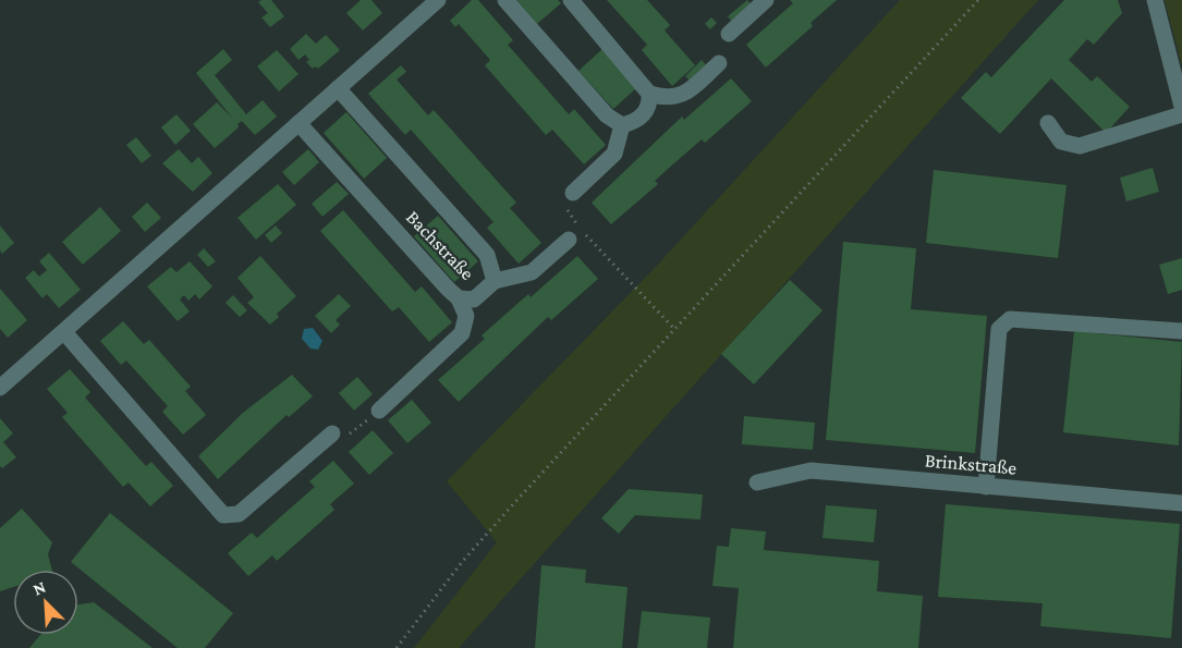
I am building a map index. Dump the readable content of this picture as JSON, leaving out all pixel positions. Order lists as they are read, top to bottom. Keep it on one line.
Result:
{"streets":{"street":["Bachstraße","Brinkstraße"]},"north":"top left"}
